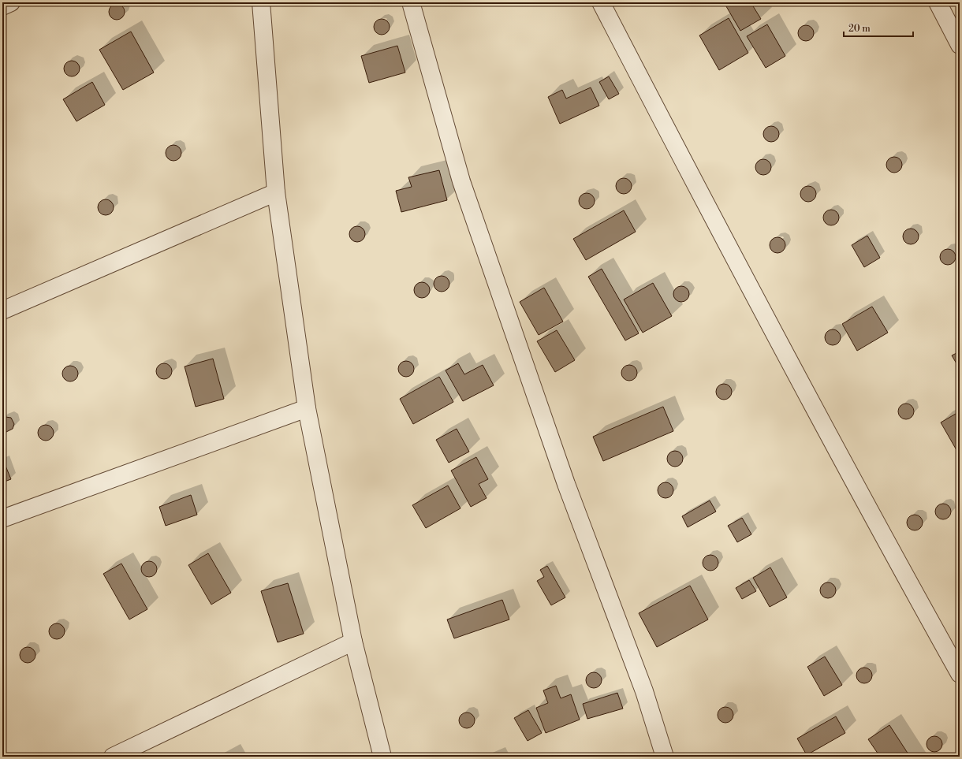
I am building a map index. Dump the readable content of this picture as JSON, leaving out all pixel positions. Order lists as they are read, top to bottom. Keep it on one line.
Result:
{"scale_bar":"20 m"}
